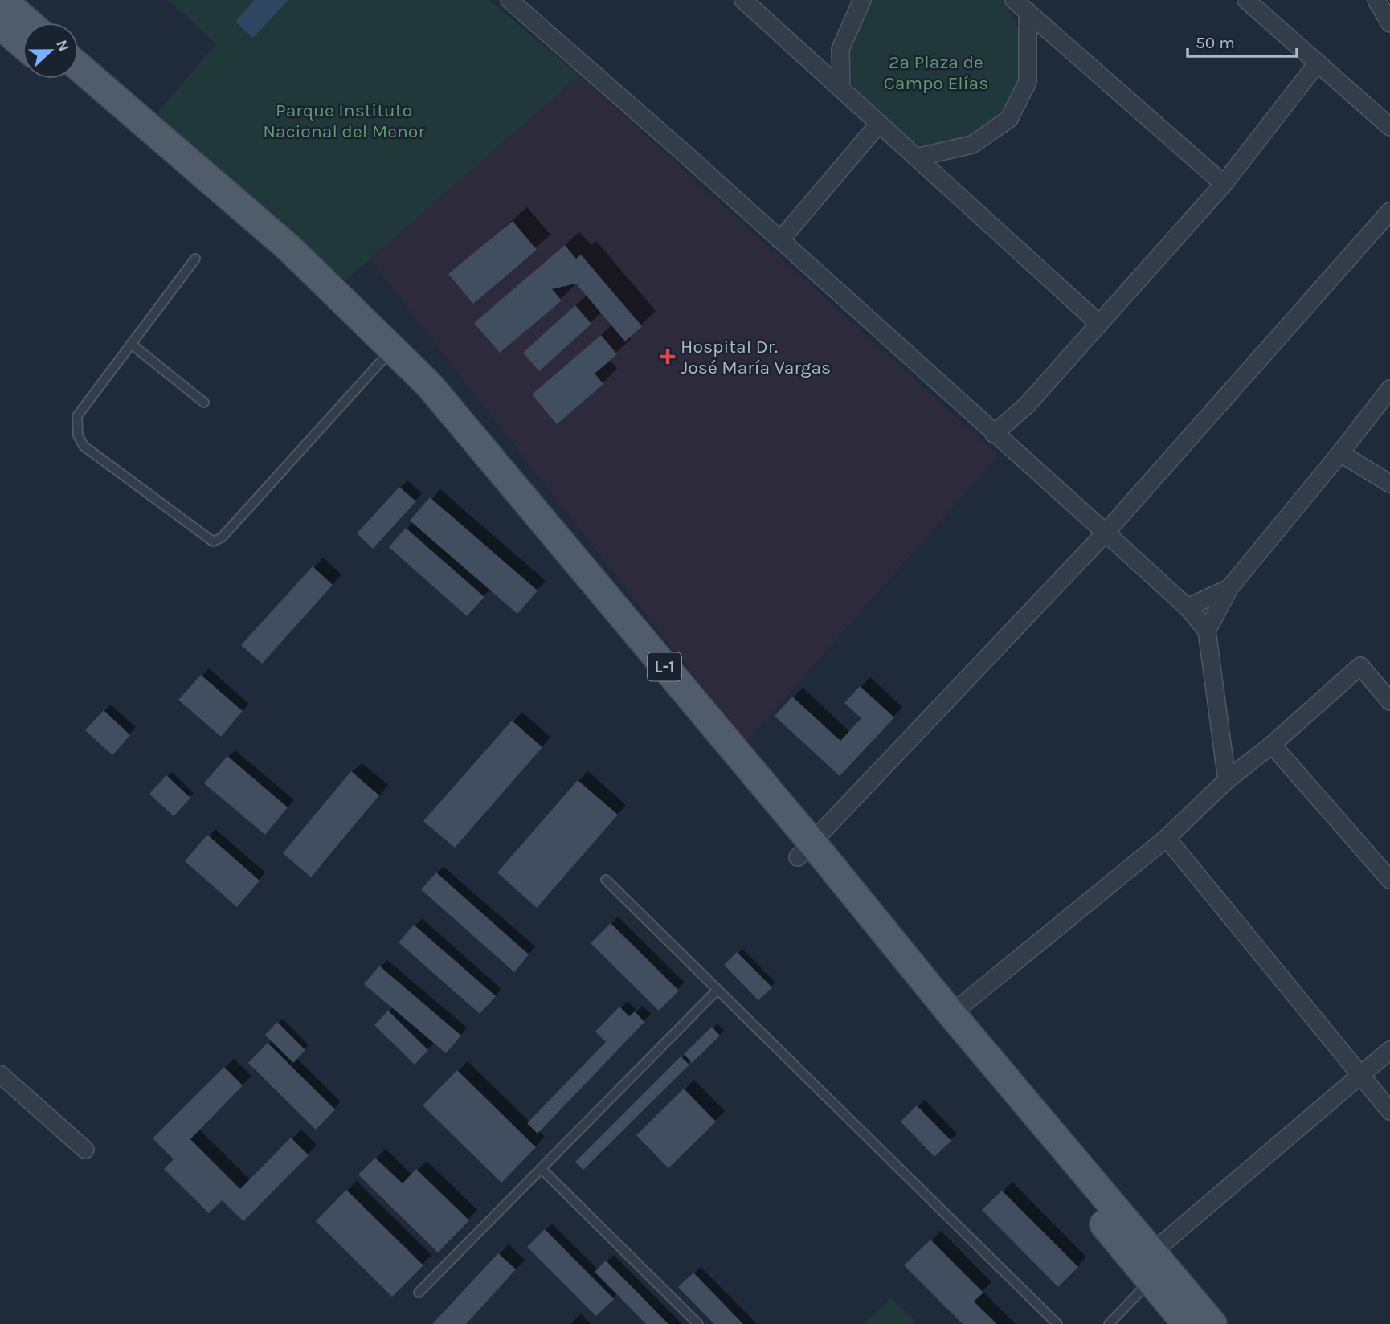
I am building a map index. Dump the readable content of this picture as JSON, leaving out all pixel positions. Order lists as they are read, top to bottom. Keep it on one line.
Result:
{"streets":{"main road":["L-1"]},"parks":["2ª Plaza de Campo Elías","Parque Instituto Nacional del Menor"],"places":{"health":["Hospital Dr. José María Vargas"]},"scale_bar":"50 m","north":"right"}
